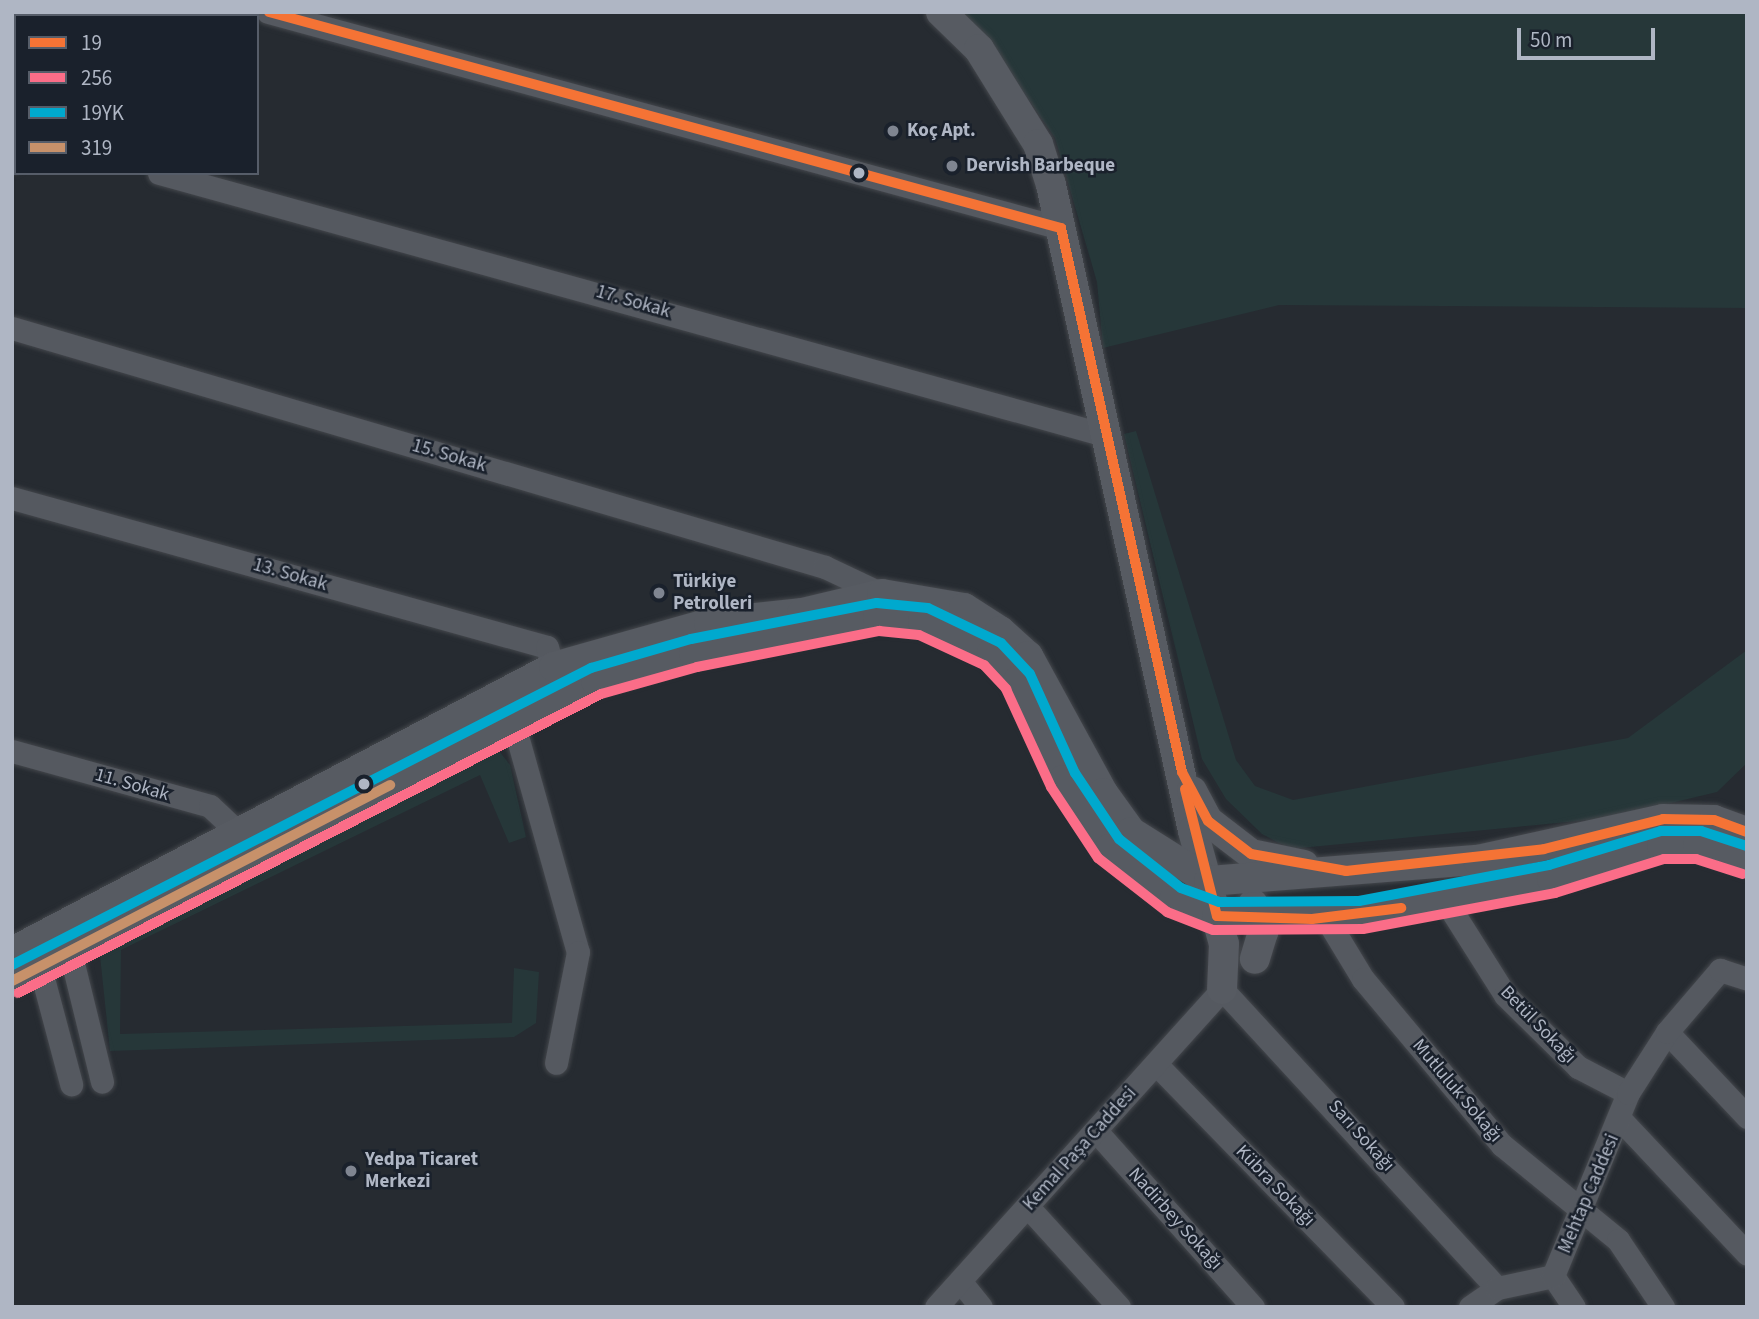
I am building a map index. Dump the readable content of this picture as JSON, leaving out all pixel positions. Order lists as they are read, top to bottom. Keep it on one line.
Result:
{"streets":{"street":["17. Sokak","15. Sokak","13. Sokak","11. Sokak","Betül Sokağı","Mutluluk Sokağı","Sarı Sokağı","Kemal Paşa Caddesi","Kübra Sokağı","Mehtap Caddesi","Nadirbey Sokağı"]},"crossings":[["Betül Sokağı","Mehtap Caddesi"],["Mutluluk Sokağı","Mehtap Caddesi"],["Sarı Sokağı","Kemal Paşa Caddesi"],["Sarı Sokağı","Mehtap Caddesi"],["Kemal Paşa Caddesi","Kübra Sokağı"],["Kemal Paşa Caddesi","Nadirbey Sokağı"]],"places":["Koç Apt.","Dervish Barbeque","Türkiye Petrolleri","Yedpa Ticaret Merkezi"],"lines":["transit line 19","transit line 19YK","transit line 256","transit line 319"],"legend":["19","256","19YK","319"],"scale_bar":"50 m"}
